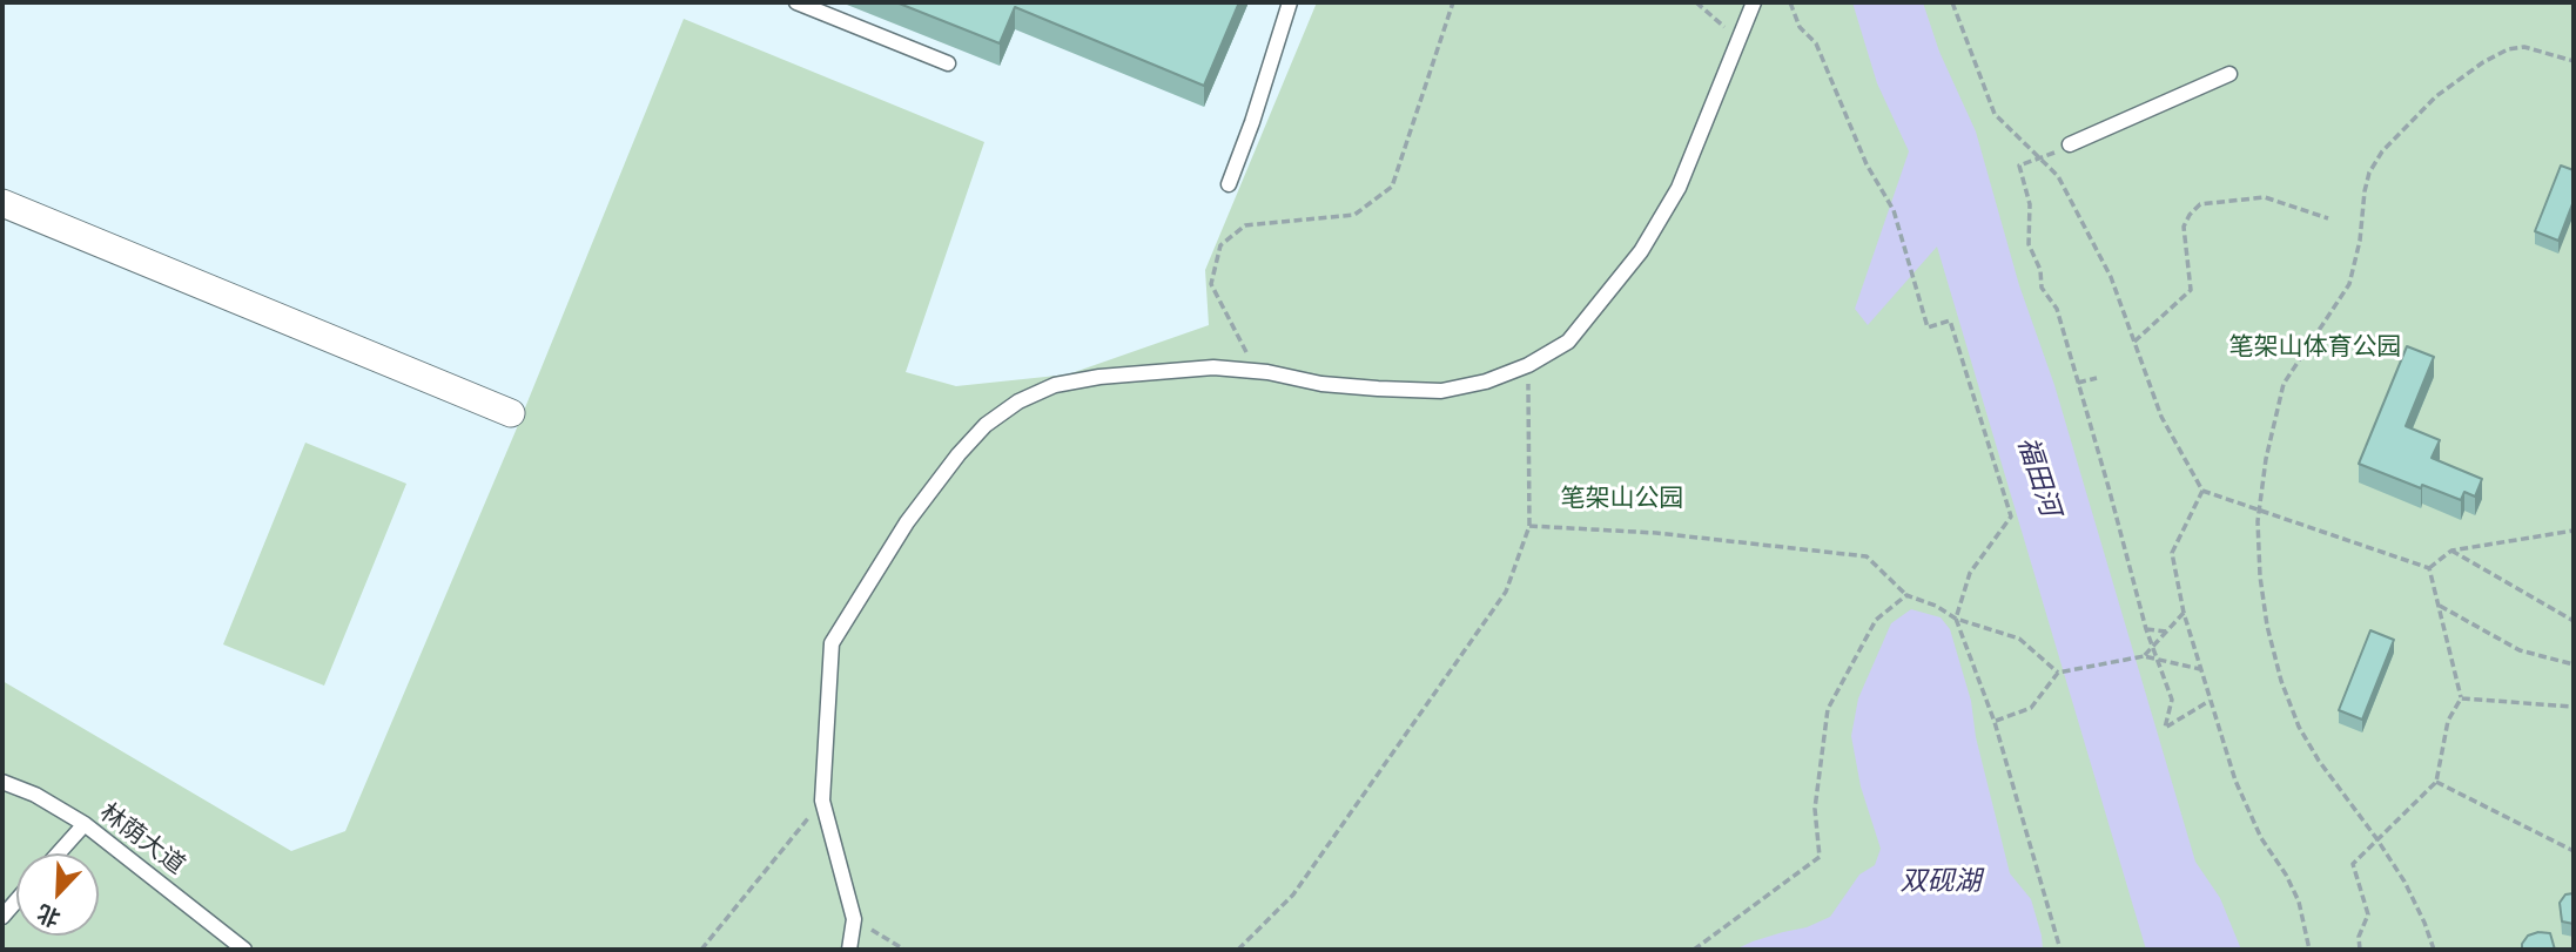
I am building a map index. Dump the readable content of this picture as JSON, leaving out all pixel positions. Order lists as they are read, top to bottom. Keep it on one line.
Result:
{"streets":{"lane":["林荫大道"]},"water":["福田河","双砚湖"],"parks":["笔架山体育公园","笔架山公园"],"north":"bottom left"}
